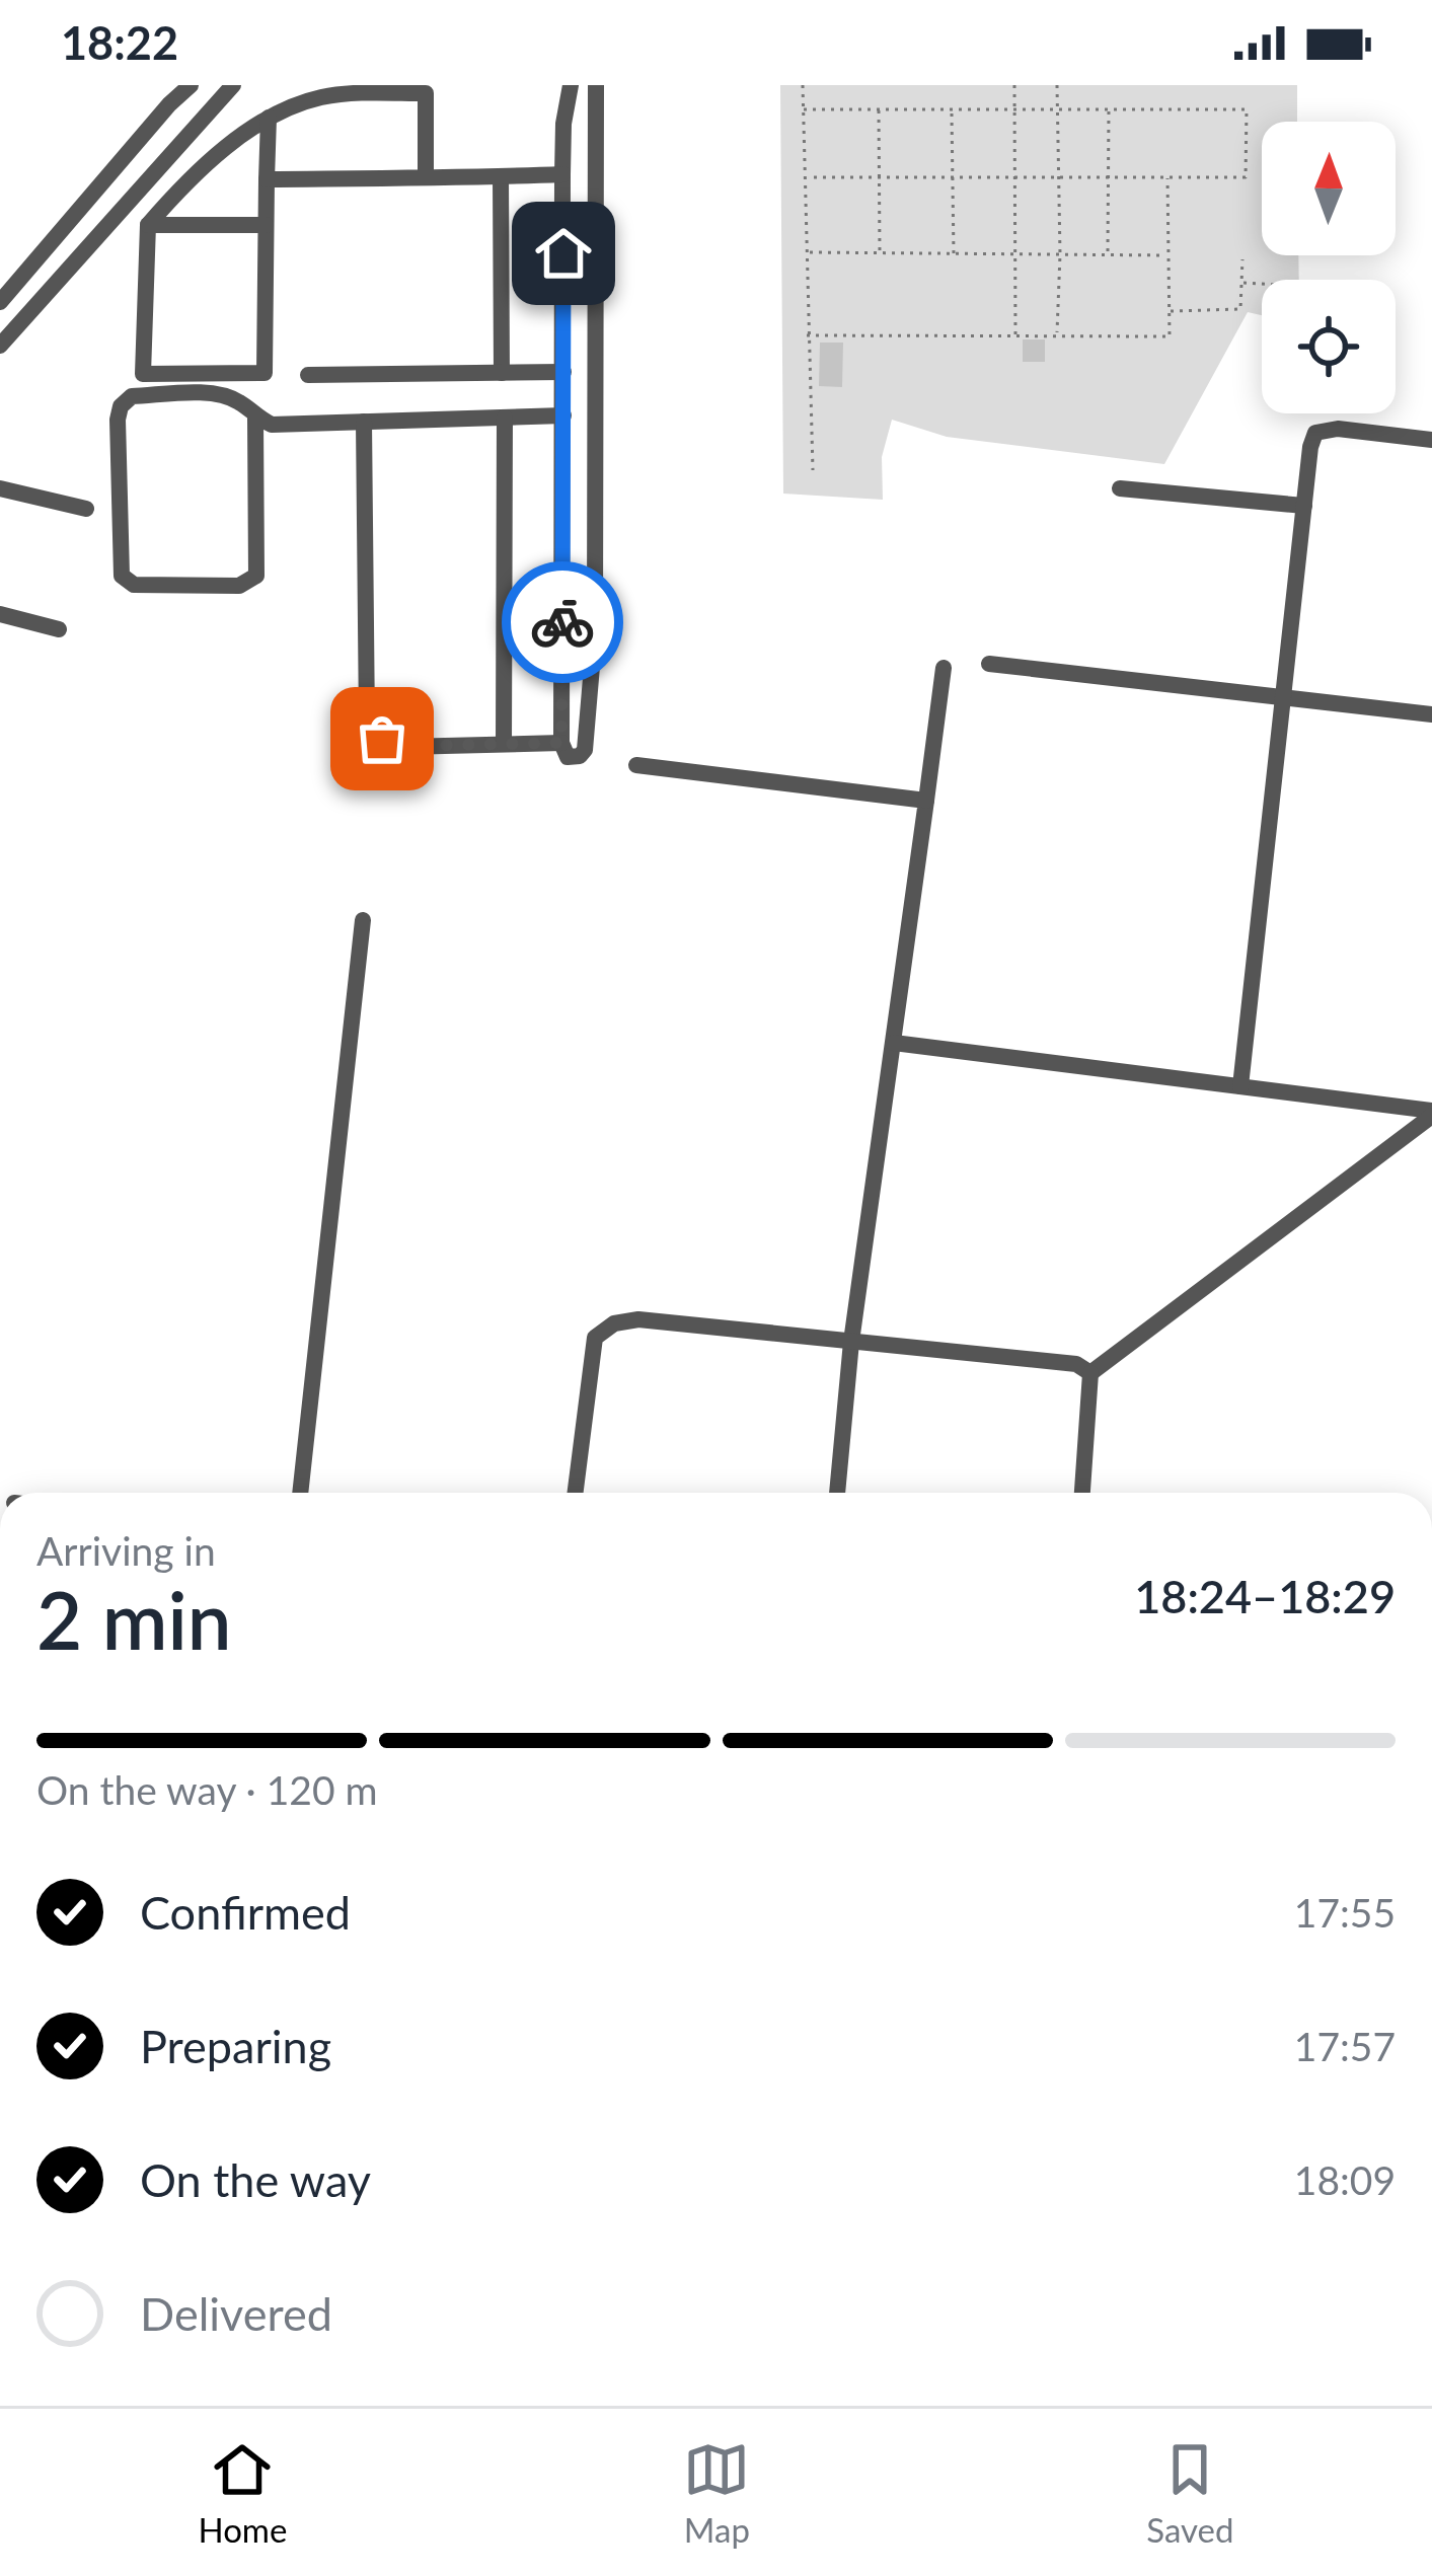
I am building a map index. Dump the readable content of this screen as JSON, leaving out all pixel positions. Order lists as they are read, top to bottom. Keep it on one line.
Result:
{"north":"top","page":{"status":"18:22","heading":["2 min","Arriving in","18:24–18:29"],"bar":"On the way · 120 m","list":[["Confirmed","17:55"],["Preparing","17:57"],["On the way","18:09"],"Delivered"],"tabs":["Home","Map","Saved"]}}
